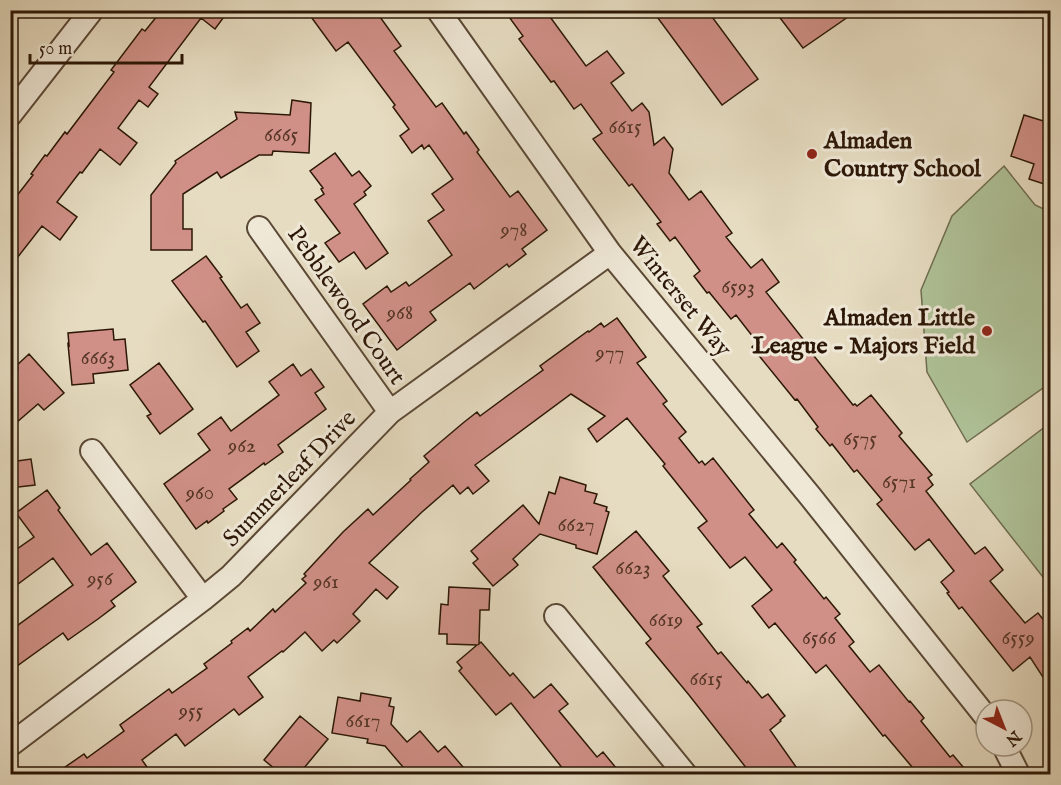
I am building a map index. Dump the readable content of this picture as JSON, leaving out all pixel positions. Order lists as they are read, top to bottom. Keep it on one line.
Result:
{"streets":{"street":["Winterset Way","Pebblewood Court","Summerleaf Drive"]},"crossings":[["Winterset Way","Summerleaf Drive"],["Pebblewood Court","Summerleaf Drive"]],"places":["Almaden Country School","Almaden Little League - Majors Field"],"house_numbers":["6615","6665","978","6593","968","977","6663","6575","962","6571","960","6627","6623","956","961","6619","6566","6559","6615","955","6617"],"scale_bar":"50 m","north":"bottom right"}
